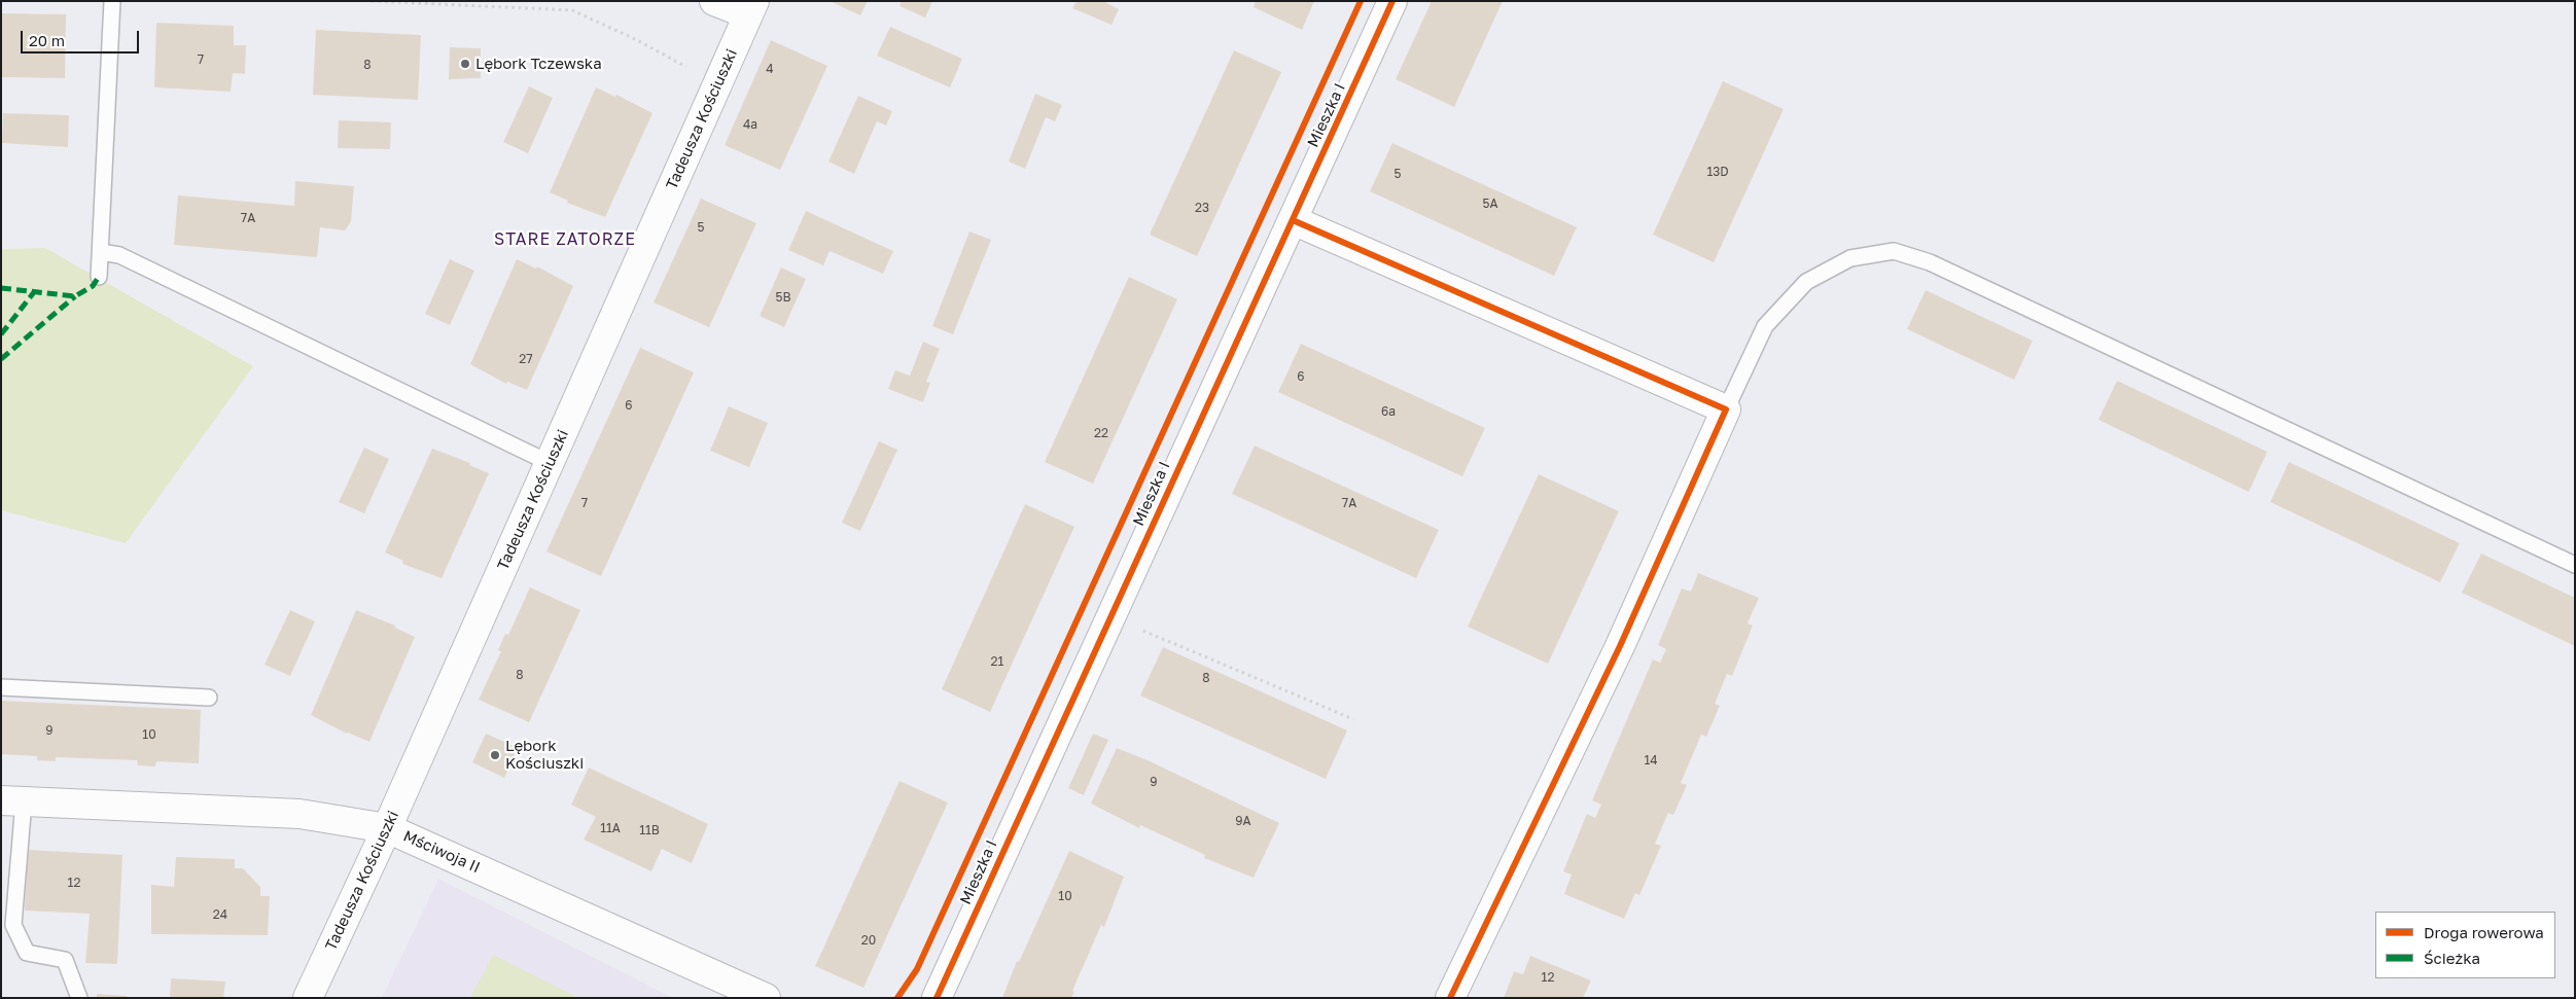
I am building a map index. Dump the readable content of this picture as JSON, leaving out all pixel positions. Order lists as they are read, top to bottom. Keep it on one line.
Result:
{"streets":{"street":["Mieszka I","Tadeusza Kościuszki","Mściwoja II"]},"crossings":[["Tadeusza Kościuszki","Mściwoja II"]],"districts":["STARE ZATORZE"],"places":["Lębork Tczewska","Lębork Kościuszki"],"house_numbers":["7","8","4","4a","13D","5","5A","23","7A","5","5B","27","6","6","6a","22","7","7A","21","8","8","9","10","14","9","9A","11A","11B","12","10","24","20","12"],"legend":["Droga rowerowa","Ścieżka"],"scale_bar":"20 m"}
